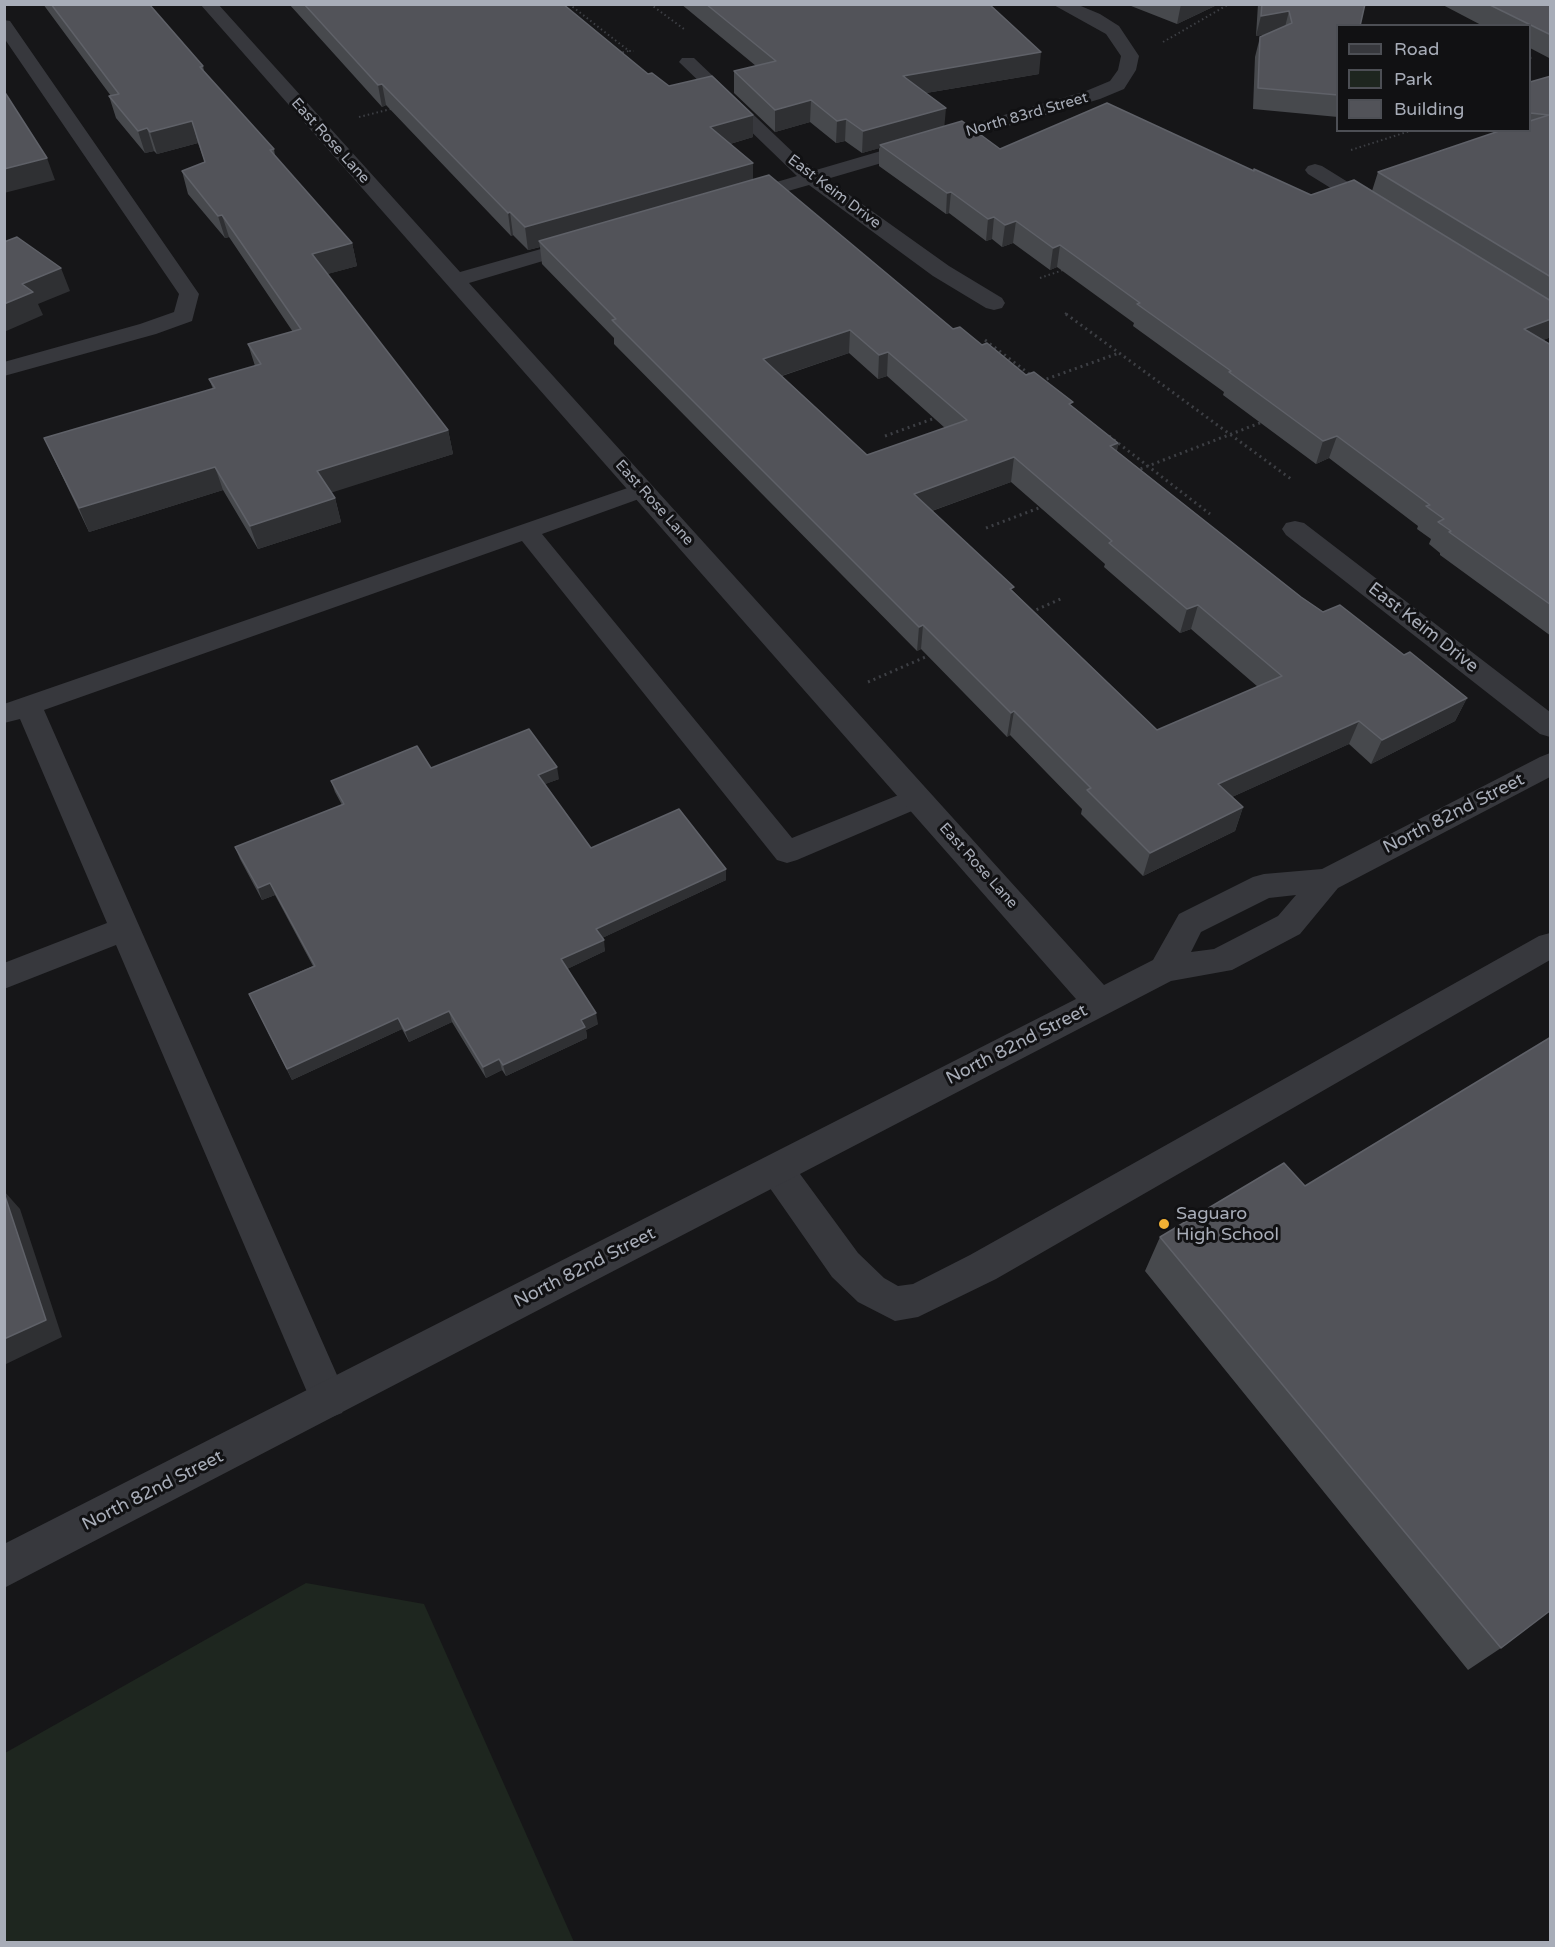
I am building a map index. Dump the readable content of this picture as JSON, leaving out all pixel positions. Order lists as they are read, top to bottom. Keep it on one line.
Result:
{"streets":{"street":["North 83rd Street","East Rose Lane","East Keim Drive","North 82nd Street"]},"crossings":[["North 83rd Street","East Keim Drive"],["East Rose Lane","North 82nd Street"]],"places":["Saguaro High School"],"legend":["Road","Park","Building"]}
